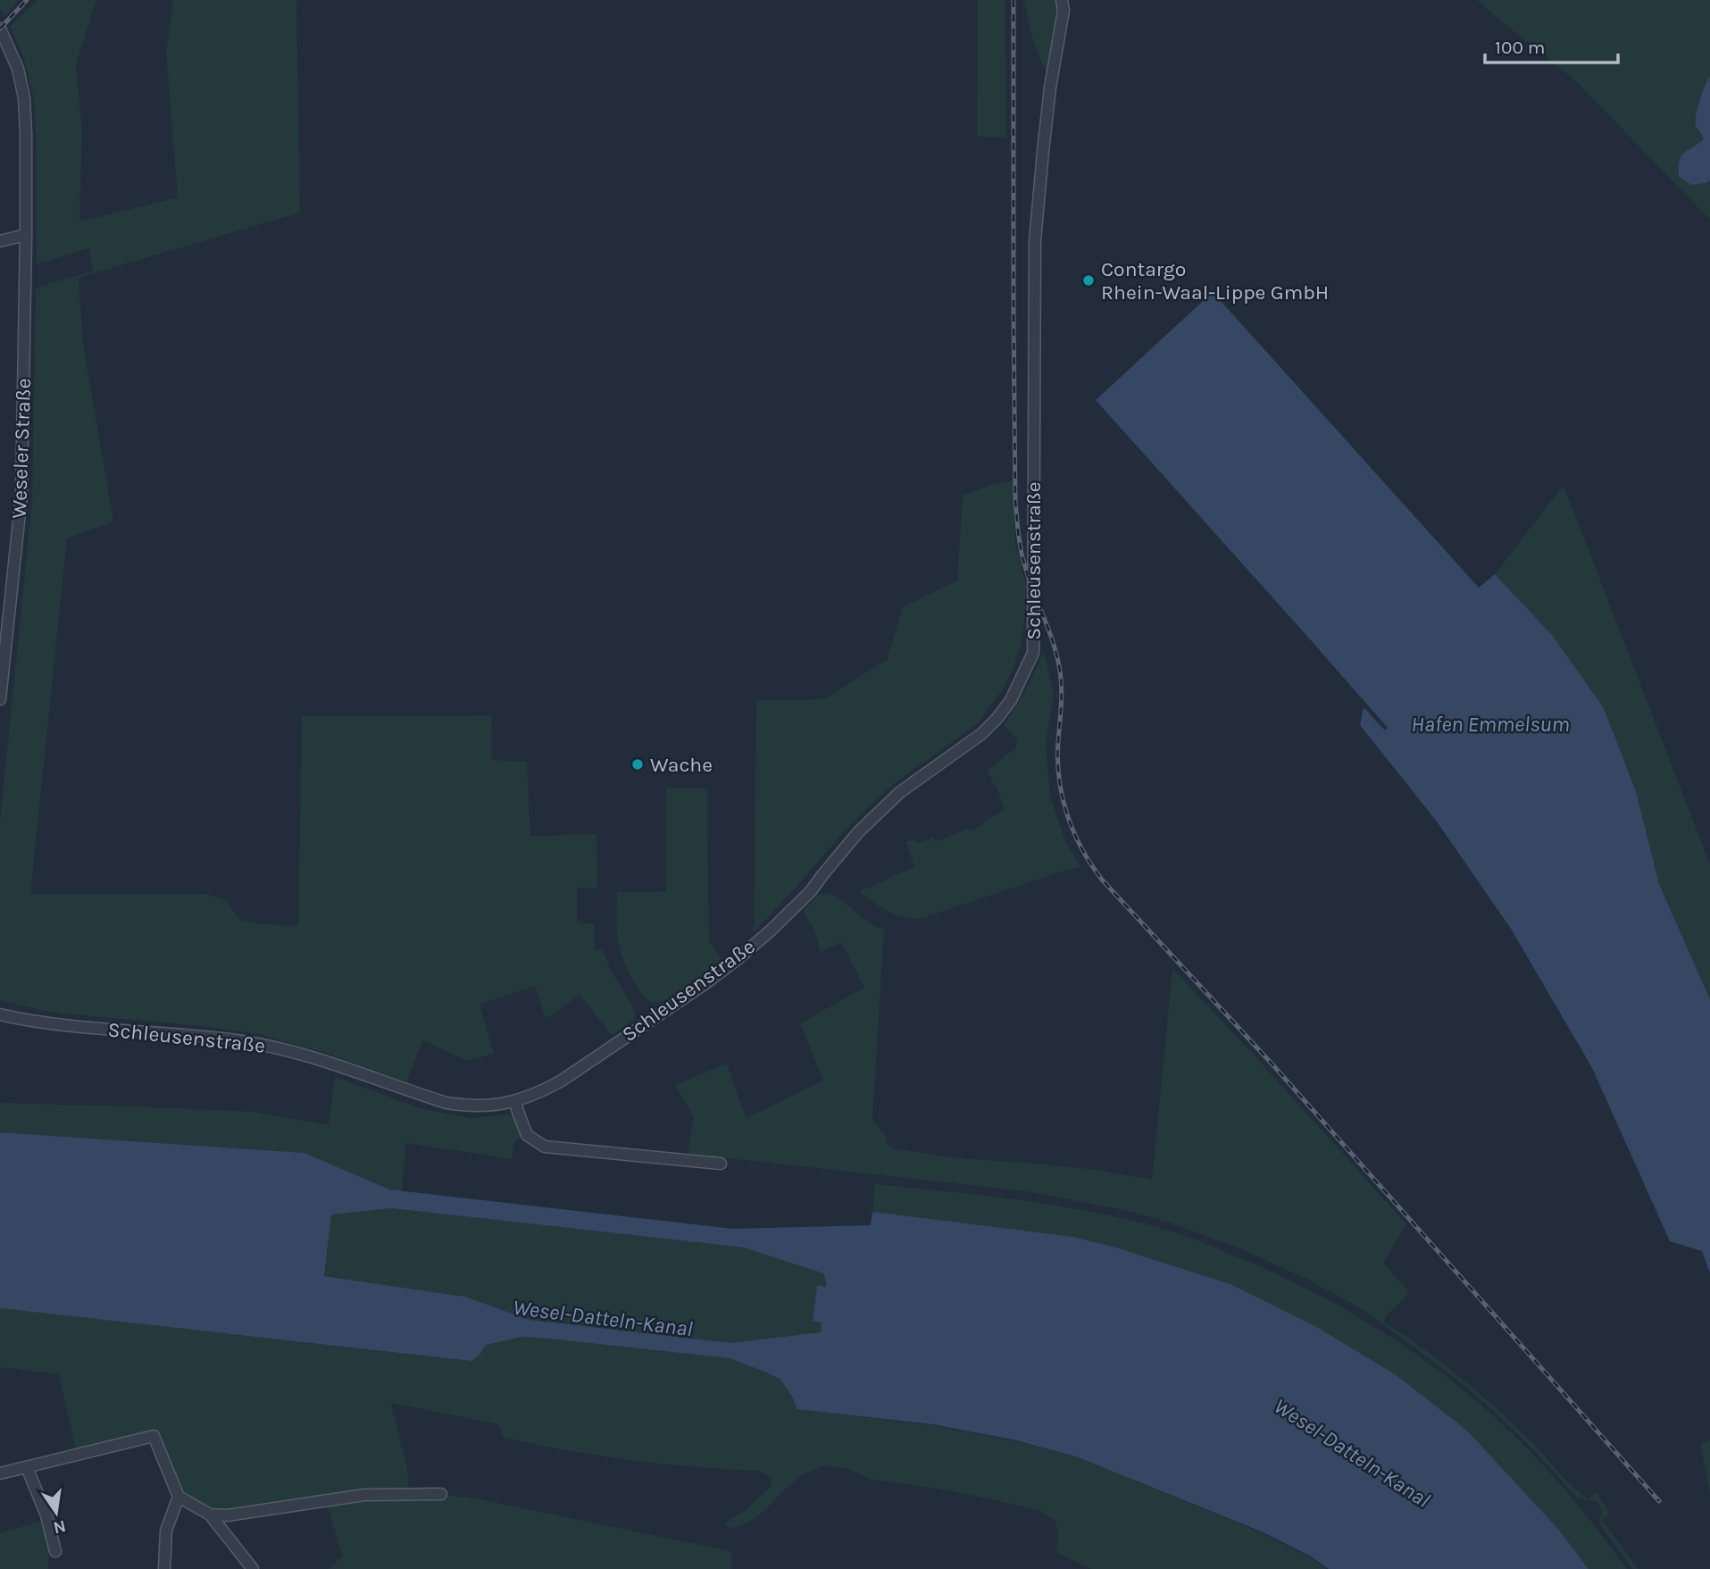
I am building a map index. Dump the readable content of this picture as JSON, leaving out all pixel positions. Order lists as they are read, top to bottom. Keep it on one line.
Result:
{"streets":{"street":["Weseler Straße","Schleusenstraße"]},"water":["Hafen Emmelsum","Wesel-Datteln-Kanal"],"places":["Contargo Rhein-Waal-Lippe GmbH","Wache"],"scale_bar":"100 m","north":"bottom"}
